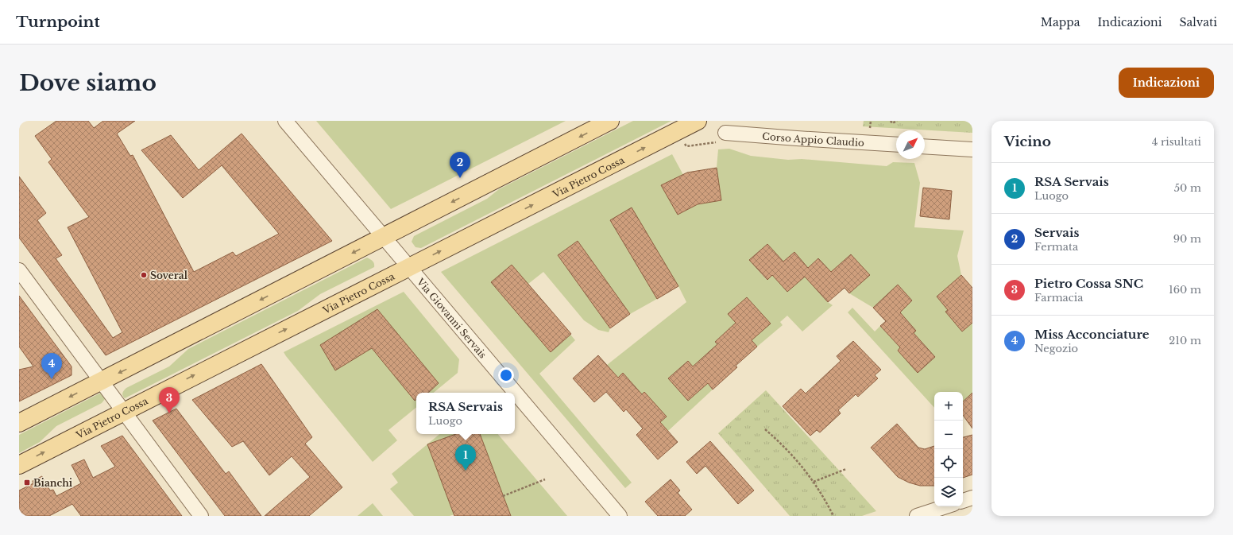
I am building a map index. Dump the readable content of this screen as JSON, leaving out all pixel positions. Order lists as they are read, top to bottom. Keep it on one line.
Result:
{"streets":{"main road":["Via Pietro Cossa"],"street":["Corso Appio Claudio","Via Giovanni Servais"]},"crossings":[["Via Pietro Cossa","Via Giovanni Servais"]],"places":{"other":["Soveral"],"transit":["Bianchi"]},"north":"top right","page":{"header":"Turnpoint","nav":["Mappa","Indicazioni","Salvati"],"buttons":"Indicazioni","title":"Dove siamo","heading":["Vicino","4 risultati"],"pins":["2","4","3","1"],"list":[{"mark":"1","name":"RSA Servais","note":"Luogo","value":"50 m"},{"mark":"2","name":"Servais","note":"Fermata","value":"90 m"},{"mark":"3","name":"Pietro Cossa SNC","note":"Farmacia","value":"160 m"},{"mark":"4","name":"Miss Acconciature","note":"Negozio","value":"210 m"}],"map_buttons":["+","−"],"popup":["RSA Servais","Luogo"]}}
